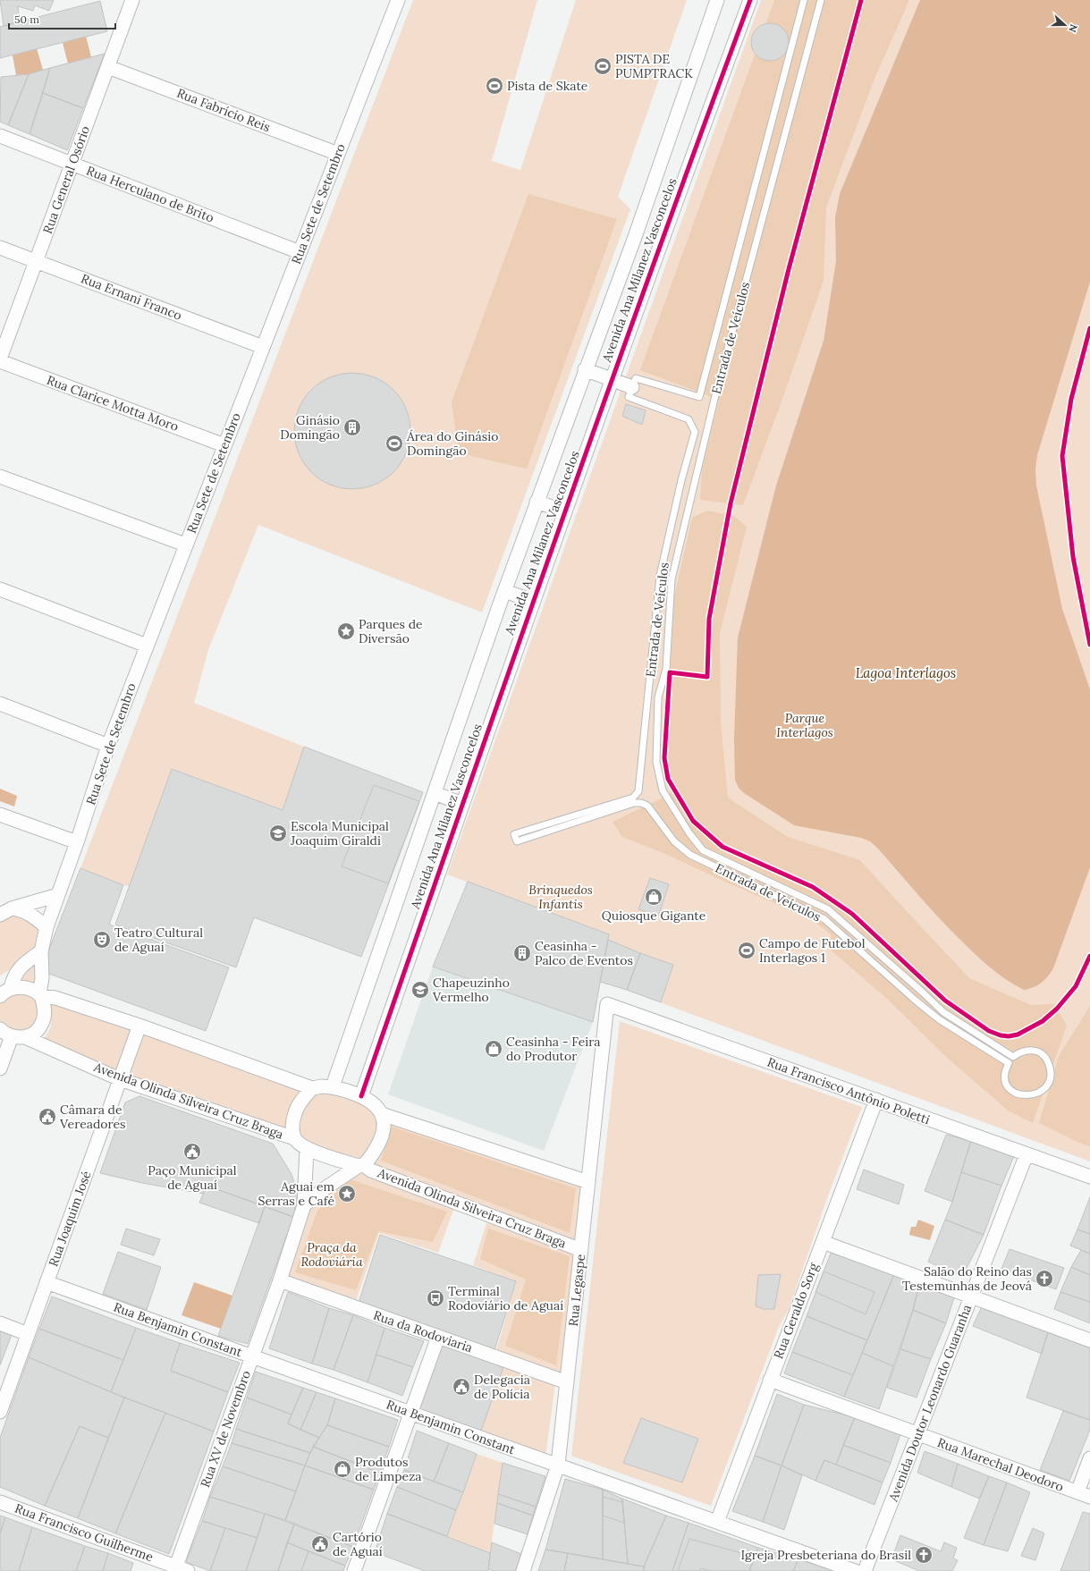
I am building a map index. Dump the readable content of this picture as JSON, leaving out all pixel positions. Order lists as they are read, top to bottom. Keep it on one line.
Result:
{"streets":{"street":["Rua Fabrício Reis","Rua General Osório","Rua Herculano de Brito","Rua Sete de Setembro","Avenida Ana Milanez Vasconcelos","Rua Ernani Franco","Rua Clarice Motta Moro","Rua Francisco Antônio Poletti","Avenida Olinda Silveira Cruz Braga","Rua Joaquim José","Rua Legaspe","Rua Geraldo Sorg","Rua Benjamin Constant","Rua da Rodoviaria","Avenida Doutor Leonardo Guaranha","Rua XV de Novembro","Rua Marechal Deodoro","Rua Francisco Guilherme"],"lane":["Entrada de Veículos"]},"crossings":[["Rua Fabrício Reis","Rua General Osório"],["Rua Fabrício Reis","Rua Sete de Setembro"],["Rua General Osório","Rua Herculano de Brito"],["Rua General Osório","Rua Ernani Franco"],["Rua Herculano de Brito","Rua Sete de Setembro"],["Rua Sete de Setembro","Rua Ernani Franco"],["Rua Sete de Setembro","Rua Clarice Motta Moro"],["Rua Sete de Setembro","Avenida Olinda Silveira Cruz Braga"],["Avenida Ana Milanez Vasconcelos","Avenida Olinda Silveira Cruz Braga"],["Avenida Ana Milanez Vasconcelos","Rua XV de Novembro"],["Rua Francisco Antônio Poletti","Rua Legaspe"],["Rua Francisco Antônio Poletti","Rua Geraldo Sorg"],["Rua Francisco Antônio Poletti","Avenida Doutor Leonardo Guaranha"],["Avenida Olinda Silveira Cruz Braga","Rua Joaquim José"],["Avenida Olinda Silveira Cruz Braga","Rua Legaspe"],["Avenida Olinda Silveira Cruz Braga","Rua XV de Novembro"],["Rua Joaquim José","Rua Benjamin Constant"],["Rua Legaspe","Rua Benjamin Constant"],["Rua Legaspe","Rua da Rodoviaria"],["Rua Geraldo Sorg","Rua Benjamin Constant"],["Rua Geraldo Sorg","Rua Marechal Deodoro"],["Rua Benjamin Constant","Rua XV de Novembro"],["Rua da Rodoviaria","Rua XV de Novembro"],["Avenida Doutor Leonardo Guaranha","Rua Marechal Deodoro"],["Rua XV de Novembro","Rua Francisco Guilherme"]],"water":["Lagoa Interlagos"],"parks":["Parque Interlagos","Brinquedos Infantis","Praça da Rodoviária"],"places":{"sports":["PISTA DE PUMPTRACK","Pista de Skate","Área do Ginásio Domingão","Campo de Futebol Interlagos 1"],"building":["Ginásio Domingão","Ceasinha - Palco de Eventos"],"place":["Parques de Diversão","Aguai em Serras e Café"],"school or university":["Escola Municipal Joaquim Giraldi","Chapeuzinho Vermelho"],"shop":["Quiosque Gigante","Ceasinha - Feira do Produtor","Produtos de Limpeza"],"theatre":["Teatro Cultural de Aguaí"],"public building":["Câmara de Vereadores","Paço Municipal de Aguaí","Delegacia de Polícia","Cartório de Aguaí"],"church":["Salão do Reino das Testemunhas de Jeová","Igreja Presbeteriana do Brasil"],"bus stop":["Terminal Rodoviário de Aguaí"]},"scale_bar":"50 m","north":"right"}
